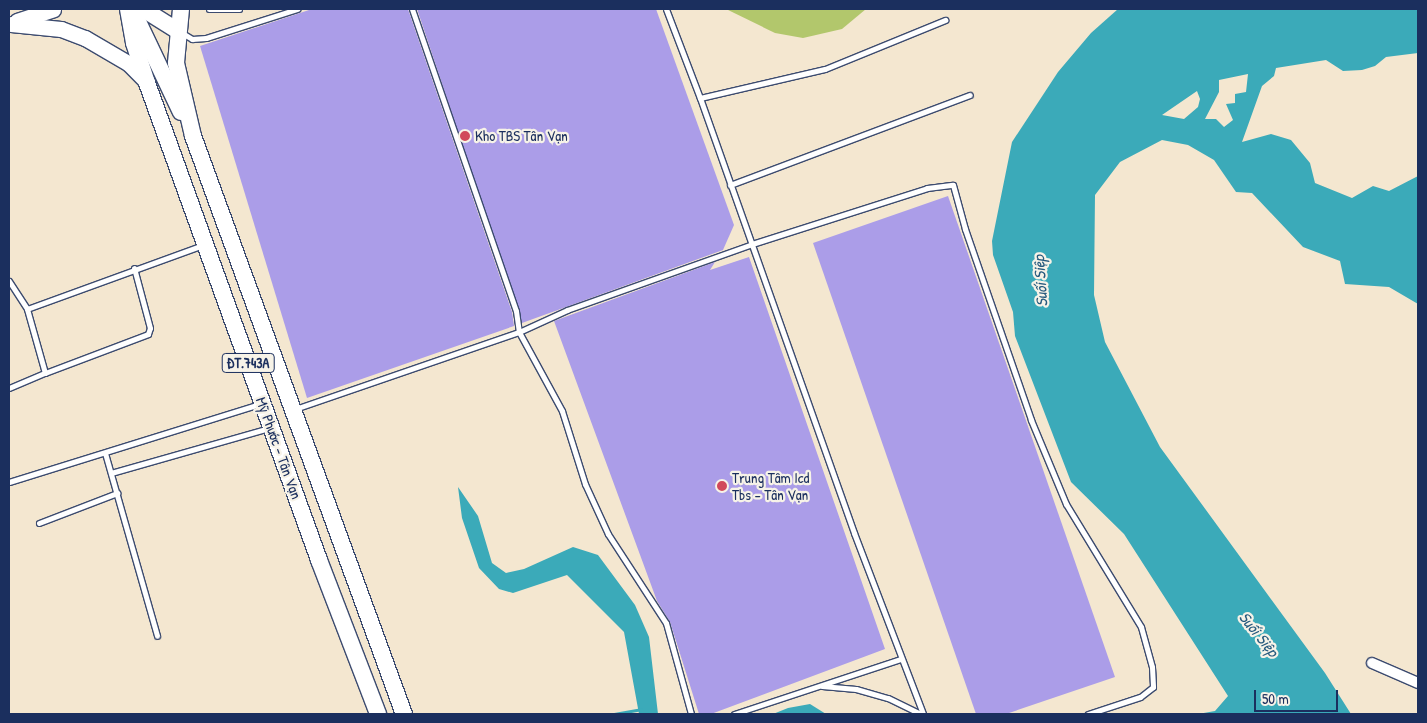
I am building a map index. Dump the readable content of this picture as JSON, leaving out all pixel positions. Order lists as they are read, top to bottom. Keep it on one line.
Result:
{"streets":{"main road":["ĐT.743A","Mỹ Phước - Tân Vạn"]},"crossings":[["ĐT.743A","Mỹ Phước - Tân Vạn"]],"water":["Suối Siệp"],"places":["Kho TBS Tân Vạn","Trung Tâm Icd Tbs – Tân Vạn"],"scale_bar":"50 m"}
